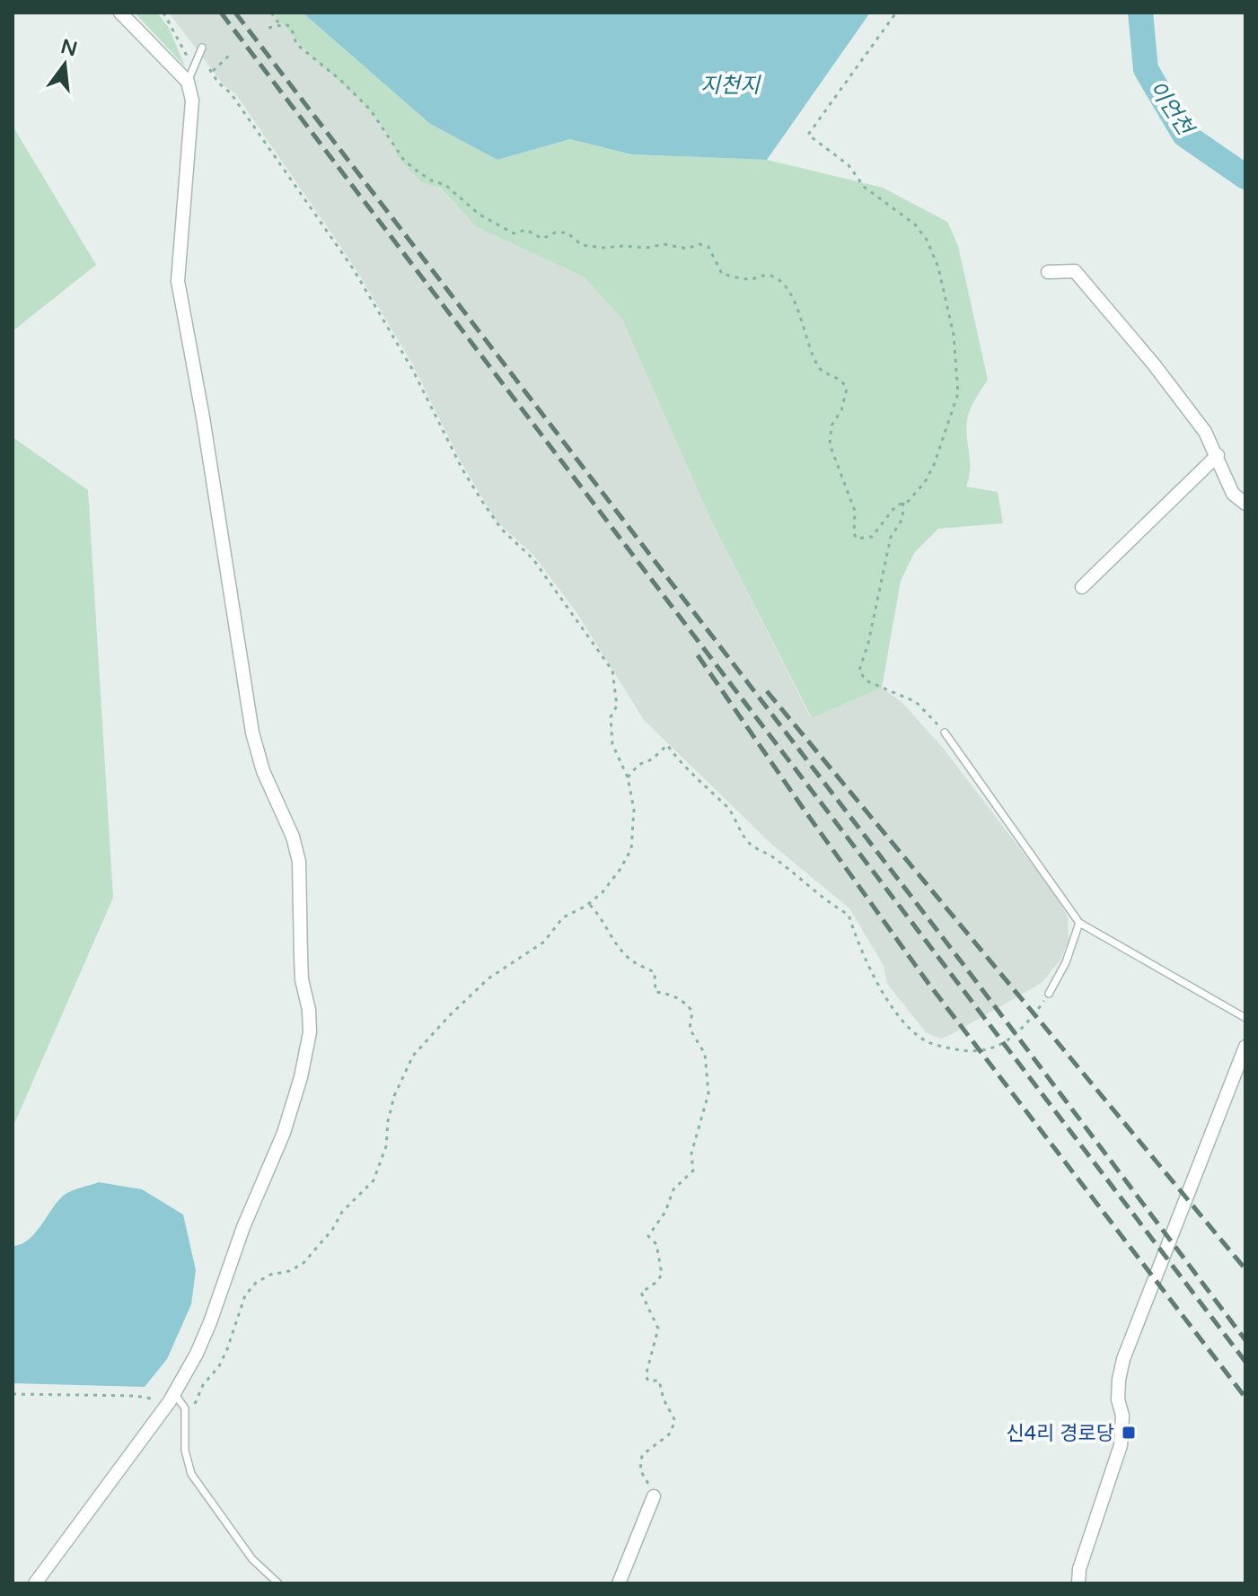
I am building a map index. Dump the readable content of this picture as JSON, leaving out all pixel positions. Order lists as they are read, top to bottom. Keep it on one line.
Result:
{"water":["지천지","이언천"],"places":{"transit":["신4리 경로당"]},"north":"top"}
